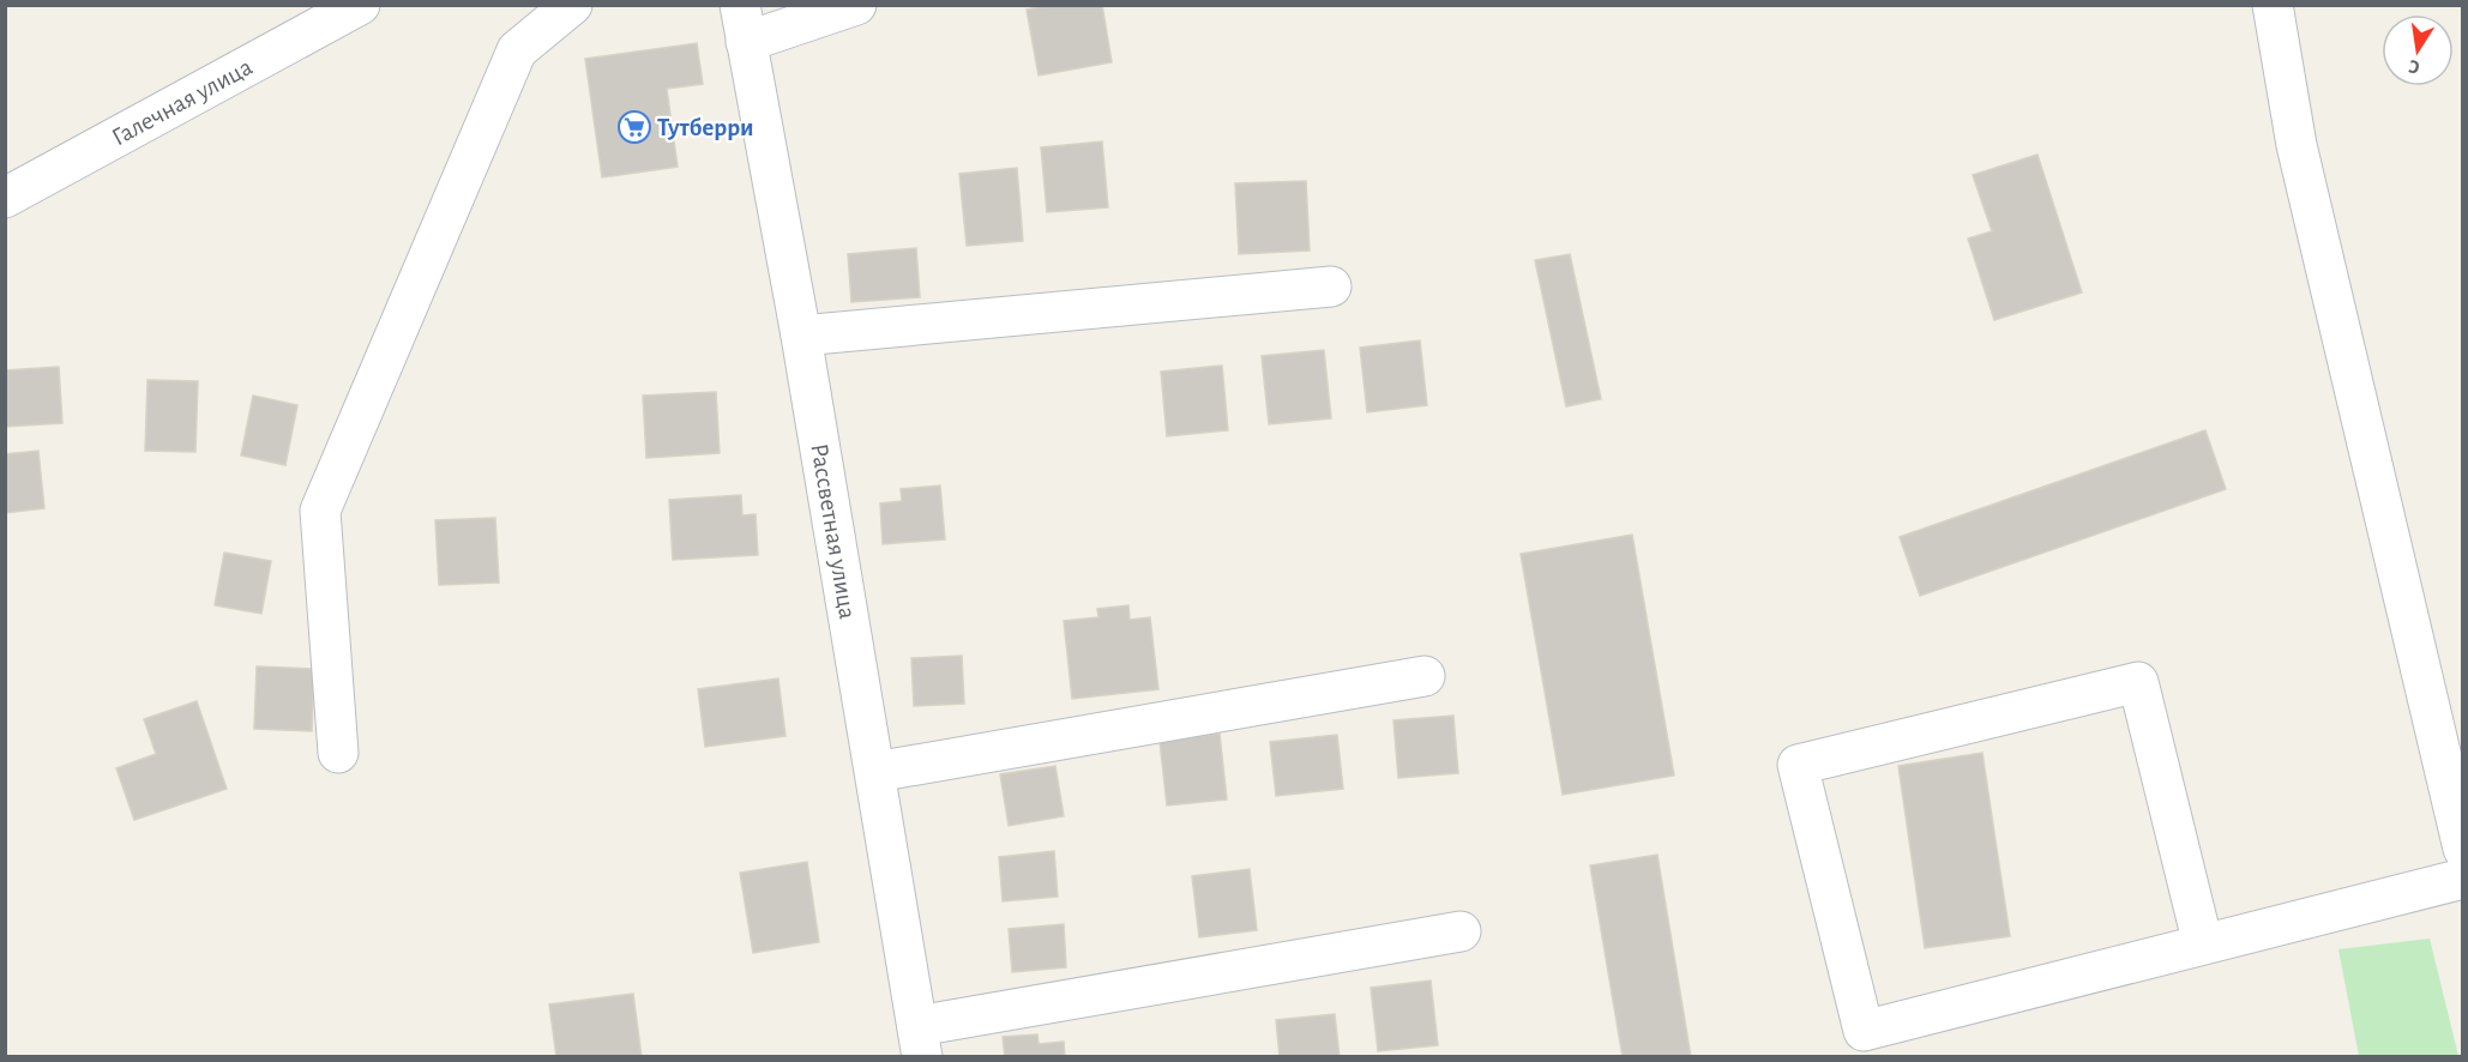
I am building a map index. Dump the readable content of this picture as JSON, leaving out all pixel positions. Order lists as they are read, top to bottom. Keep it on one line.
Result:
{"streets":{"street":["Галечная улица","Рассветная улица"]},"places":{"supermarket":["Тутберри"]},"north":"bottom"}
